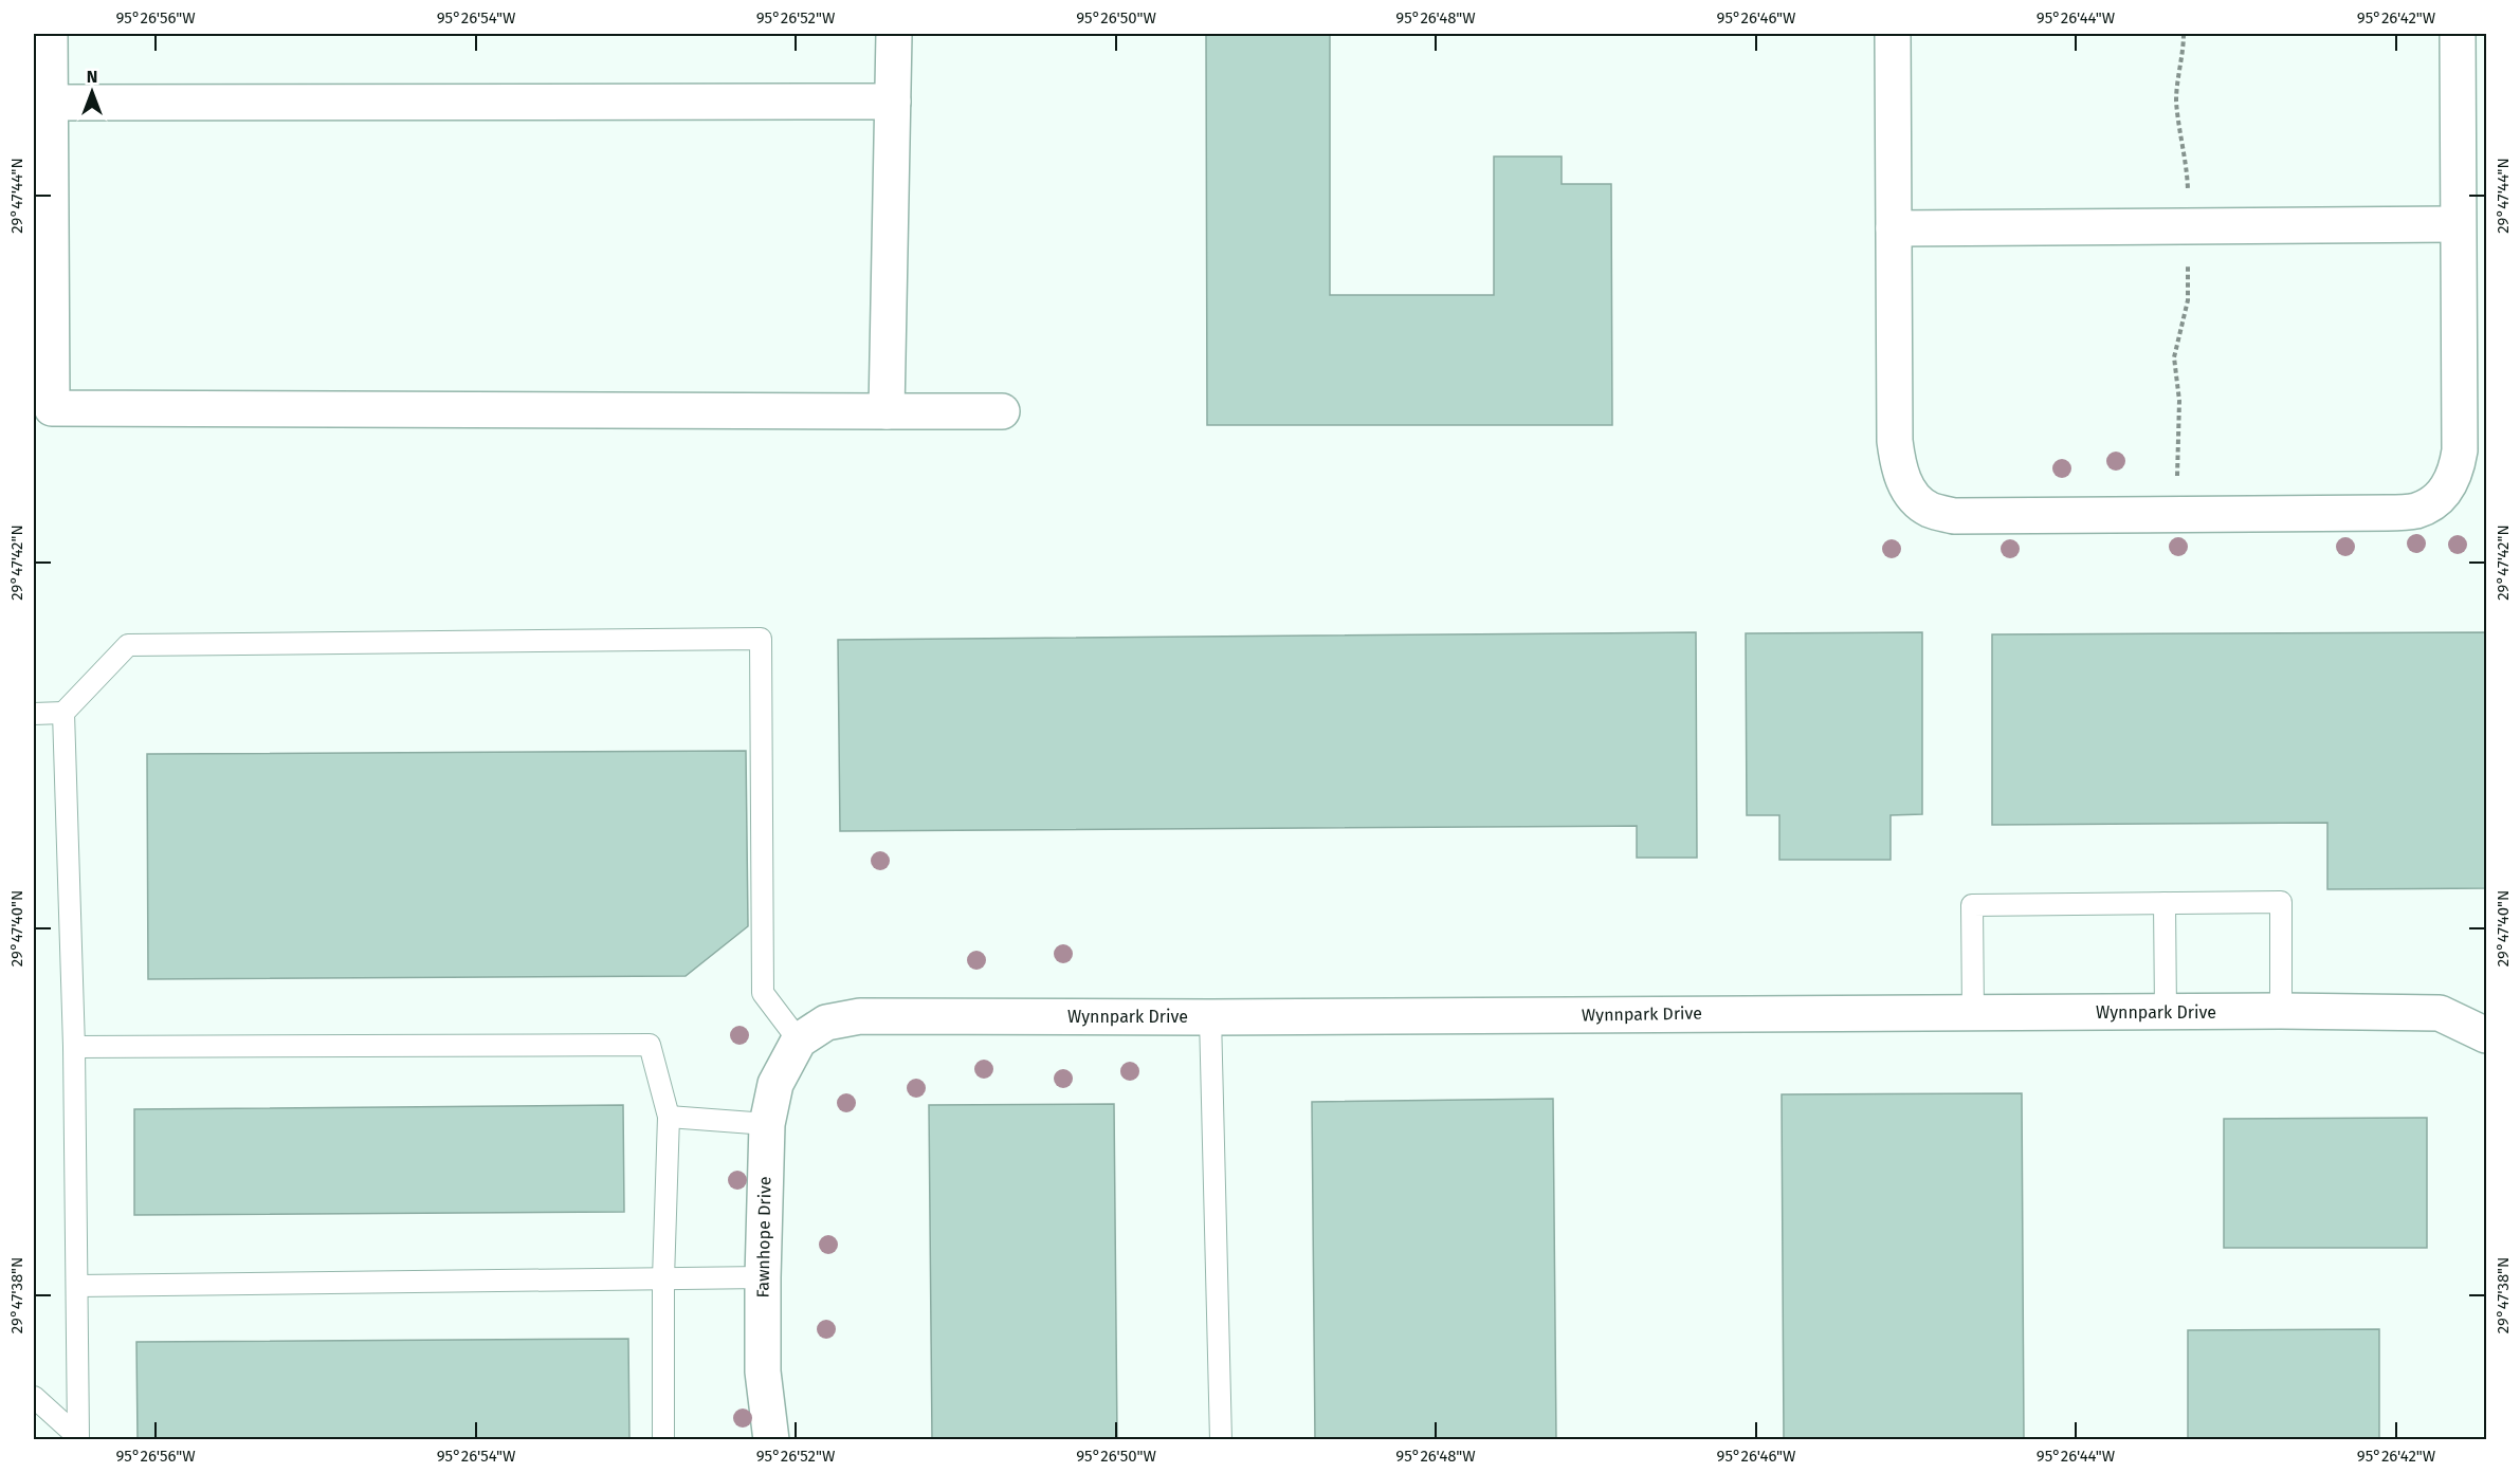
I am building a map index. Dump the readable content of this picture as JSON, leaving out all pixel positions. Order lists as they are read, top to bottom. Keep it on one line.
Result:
{"streets":{"street":["Wynnpark Drive","Fawnhope Drive"]},"crossings":[["Wynnpark Drive","Fawnhope Drive"]],"north":"top","coordinates":["95°26'56\"W","95°26'54\"W","95°26'52\"W","95°26'50\"W","95°26'48\"W","95°26'46\"W","95°26'44\"W","95°26'42\"W","29°47'44\"N","29°47'42\"N","29°47'40\"N","29°47'38\"N"]}
